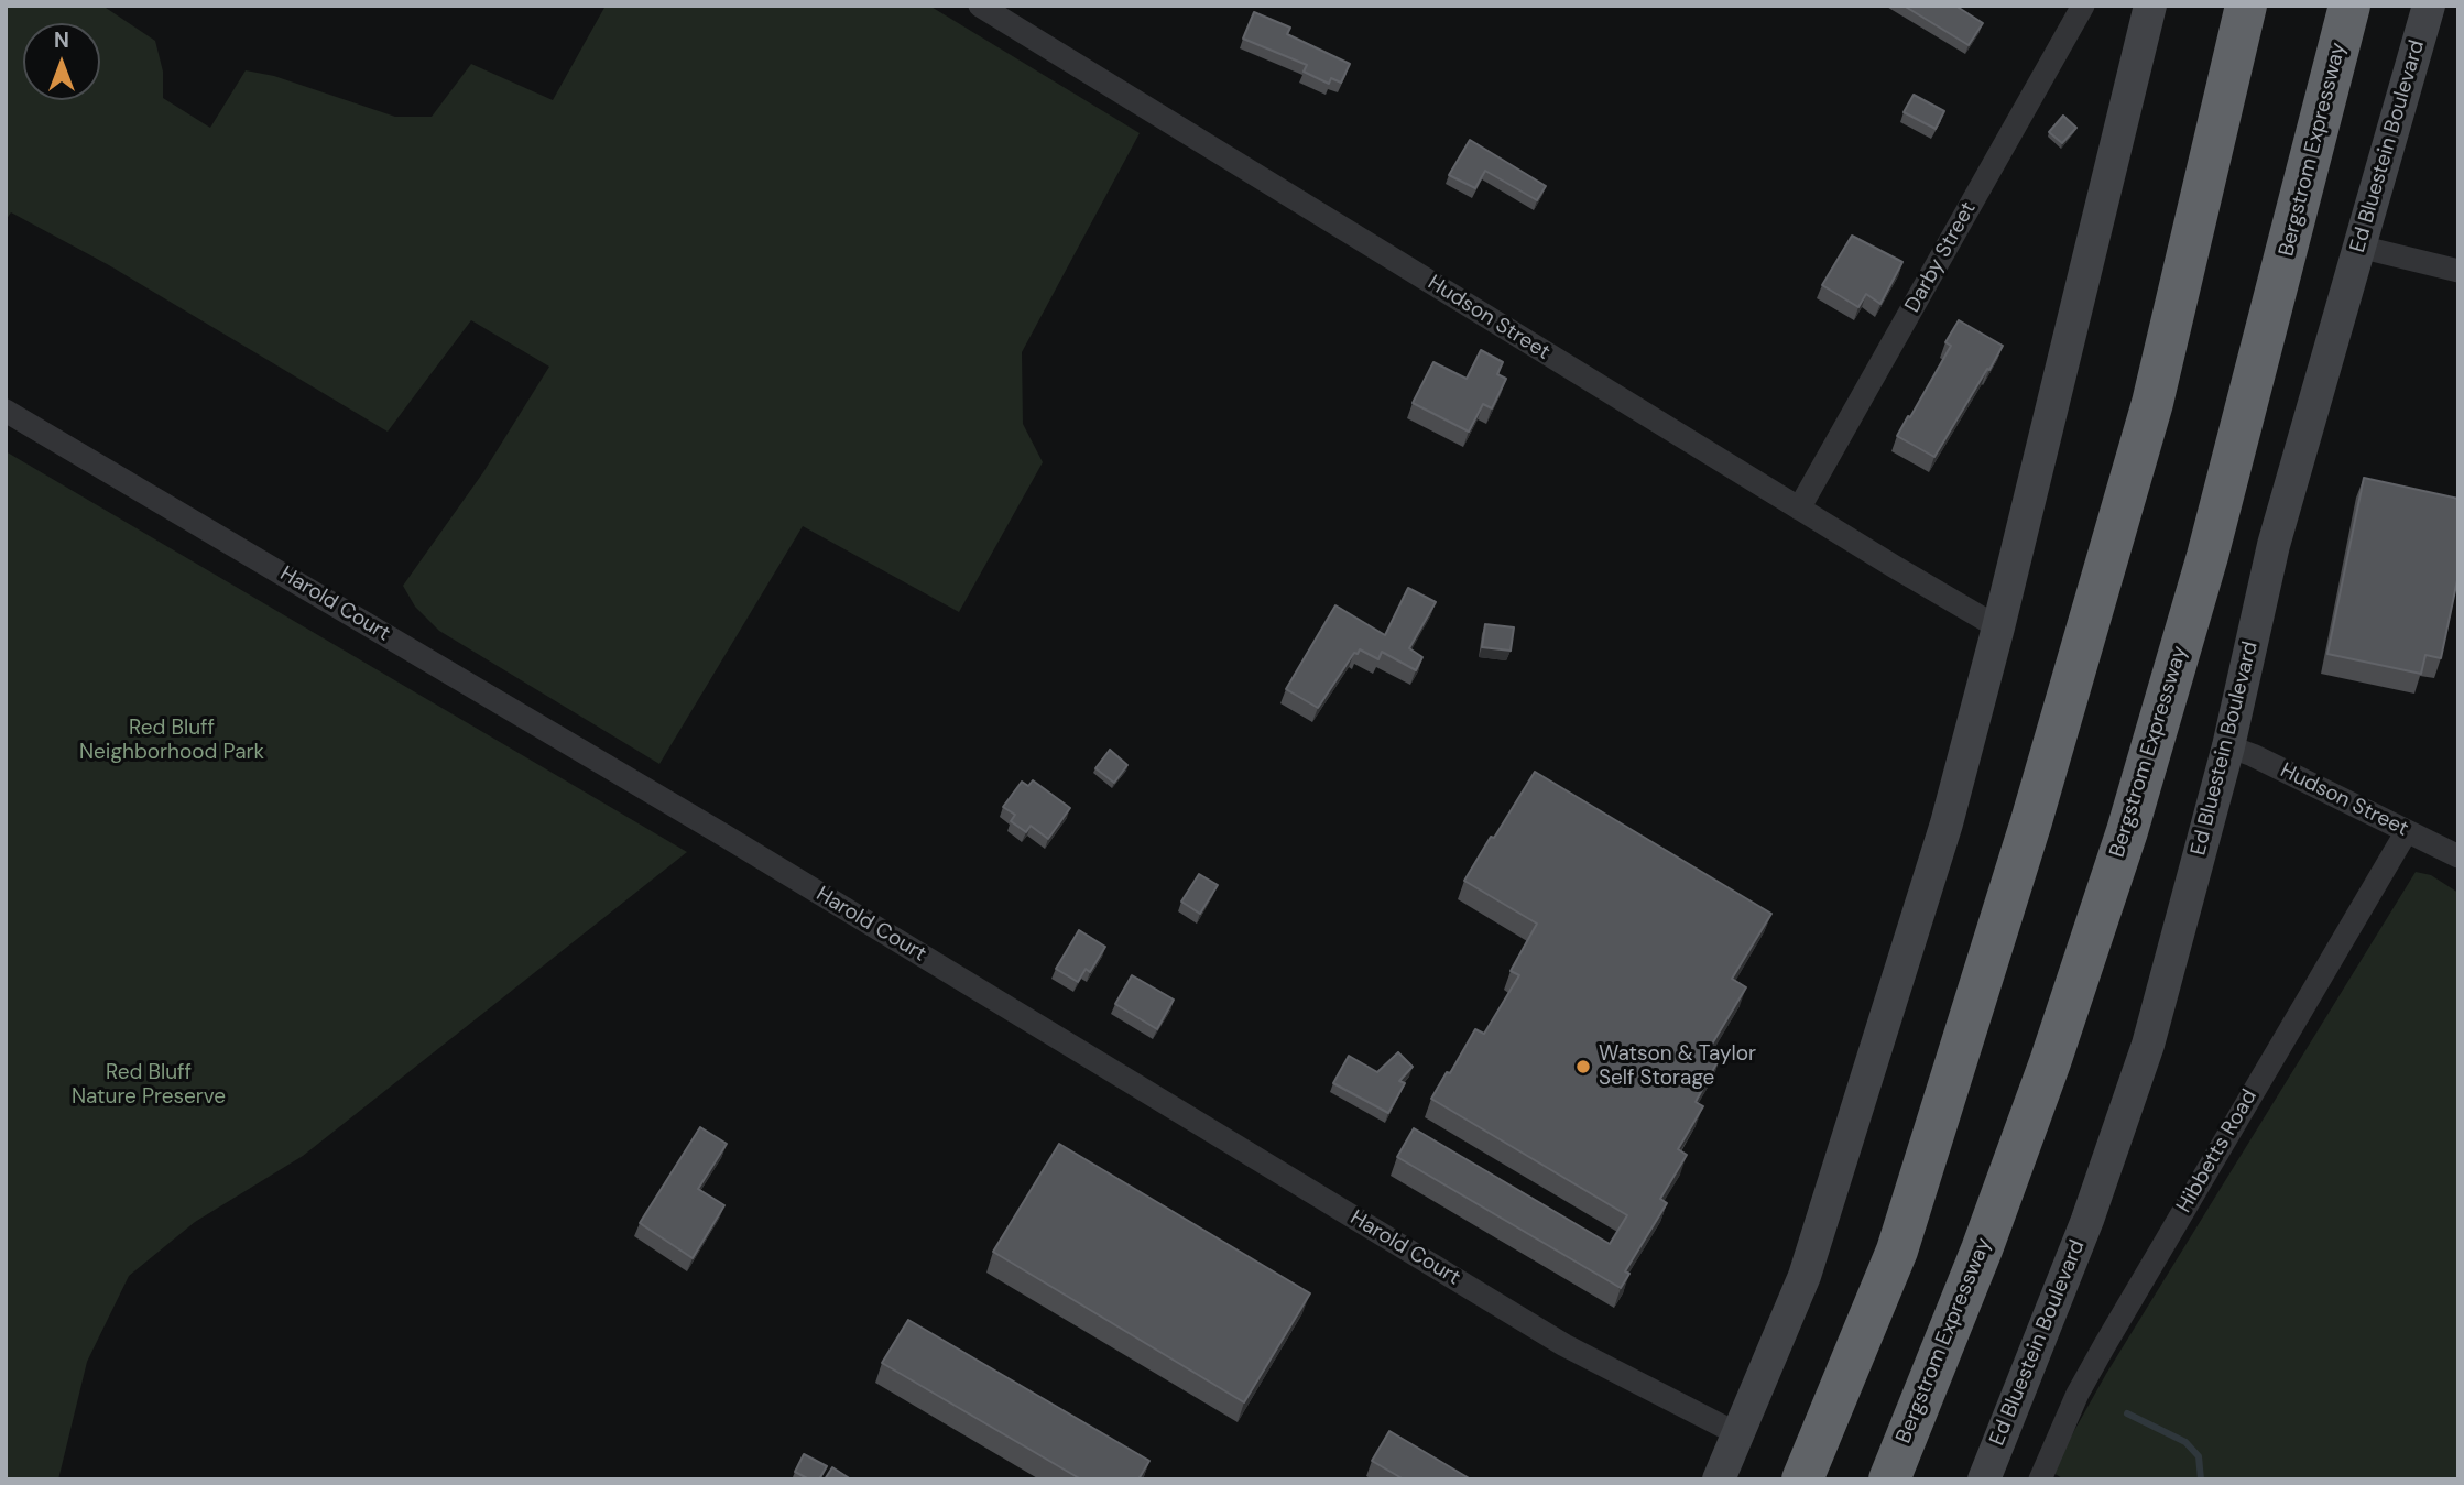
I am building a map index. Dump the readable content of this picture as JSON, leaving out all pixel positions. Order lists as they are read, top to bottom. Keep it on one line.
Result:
{"streets":{"highway":["Bergstrom Expressway"],"main road":["Ed Bluestein Boulevard"],"street":["Darby Street","Hudson Street","Harold Court","Hibbetts Road"]},"crossings":[["Ed Bluestein Boulevard","Hudson Street"],["Darby Street","Hudson Street"],["Hudson Street","Hibbetts Road"]],"parks":["Red Bluff Neighborhood Park","Red Bluff Nature Preserve"],"places":["Watson & Taylor Self Storage"],"north":"top"}
